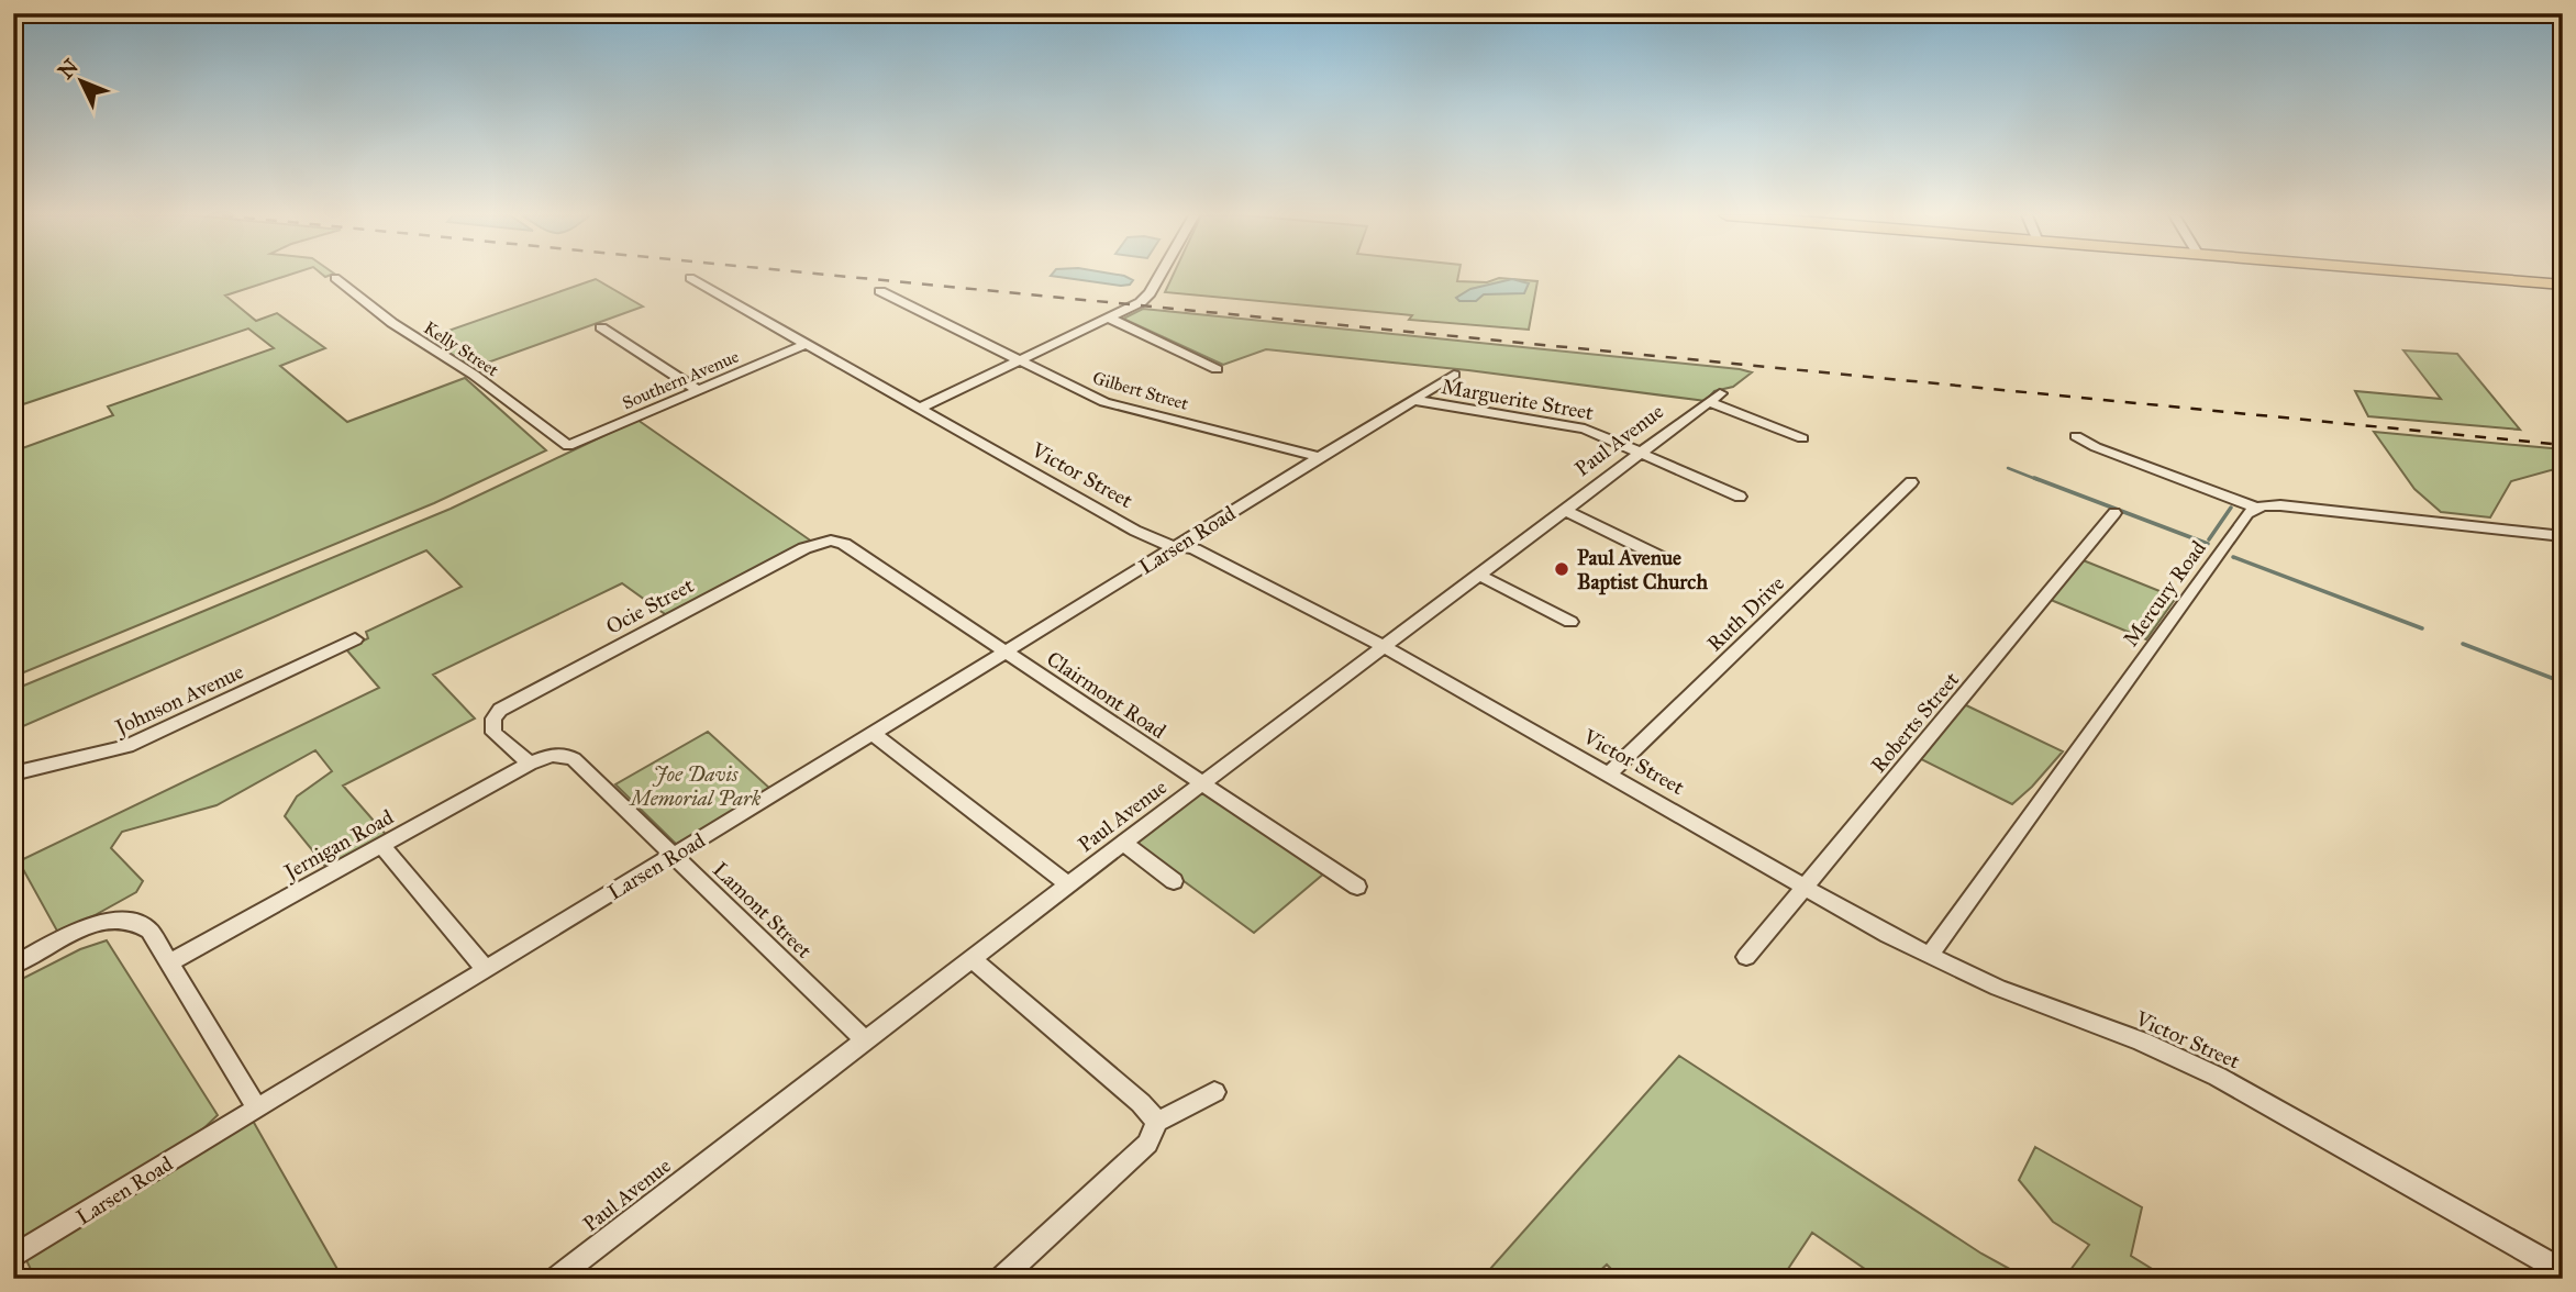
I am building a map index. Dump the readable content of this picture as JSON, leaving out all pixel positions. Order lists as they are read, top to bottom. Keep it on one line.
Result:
{"streets":{"street":["Kelly Street","Southern Avenue","Gilbert Street","Marguerite Street","Paul Avenue","Victor Street","Larsen Road","Mercury Road","Ocie Street","Ruth Drive","Clairmont Road","Johnson Avenue","Roberts Street","Jernigan Road","Lamont Street"]},"crossings":[["Kelly Street","Southern Avenue"],["Southern Avenue","Victor Street"],["Gilbert Street","Larsen Road"],["Marguerite Street","Paul Avenue"],["Marguerite Street","Larsen Road"],["Paul Avenue","Victor Street"],["Paul Avenue","Clairmont Road"],["Paul Avenue","Lamont Street"],["Victor Street","Larsen Road"],["Victor Street","Mercury Road"],["Victor Street","Ruth Drive"],["Victor Street","Roberts Street"],["Larsen Road","Clairmont Road"],["Larsen Road","Lamont Street"],["Ocie Street","Clairmont Road"],["Ocie Street","Jernigan Road"],["Ocie Street","Lamont Street"],["Jernigan Road","Lamont Street"]],"parks":["Joe Davis Memorial Park"],"places":["Paul Avenue Baptist Church"],"north":"top left"}
